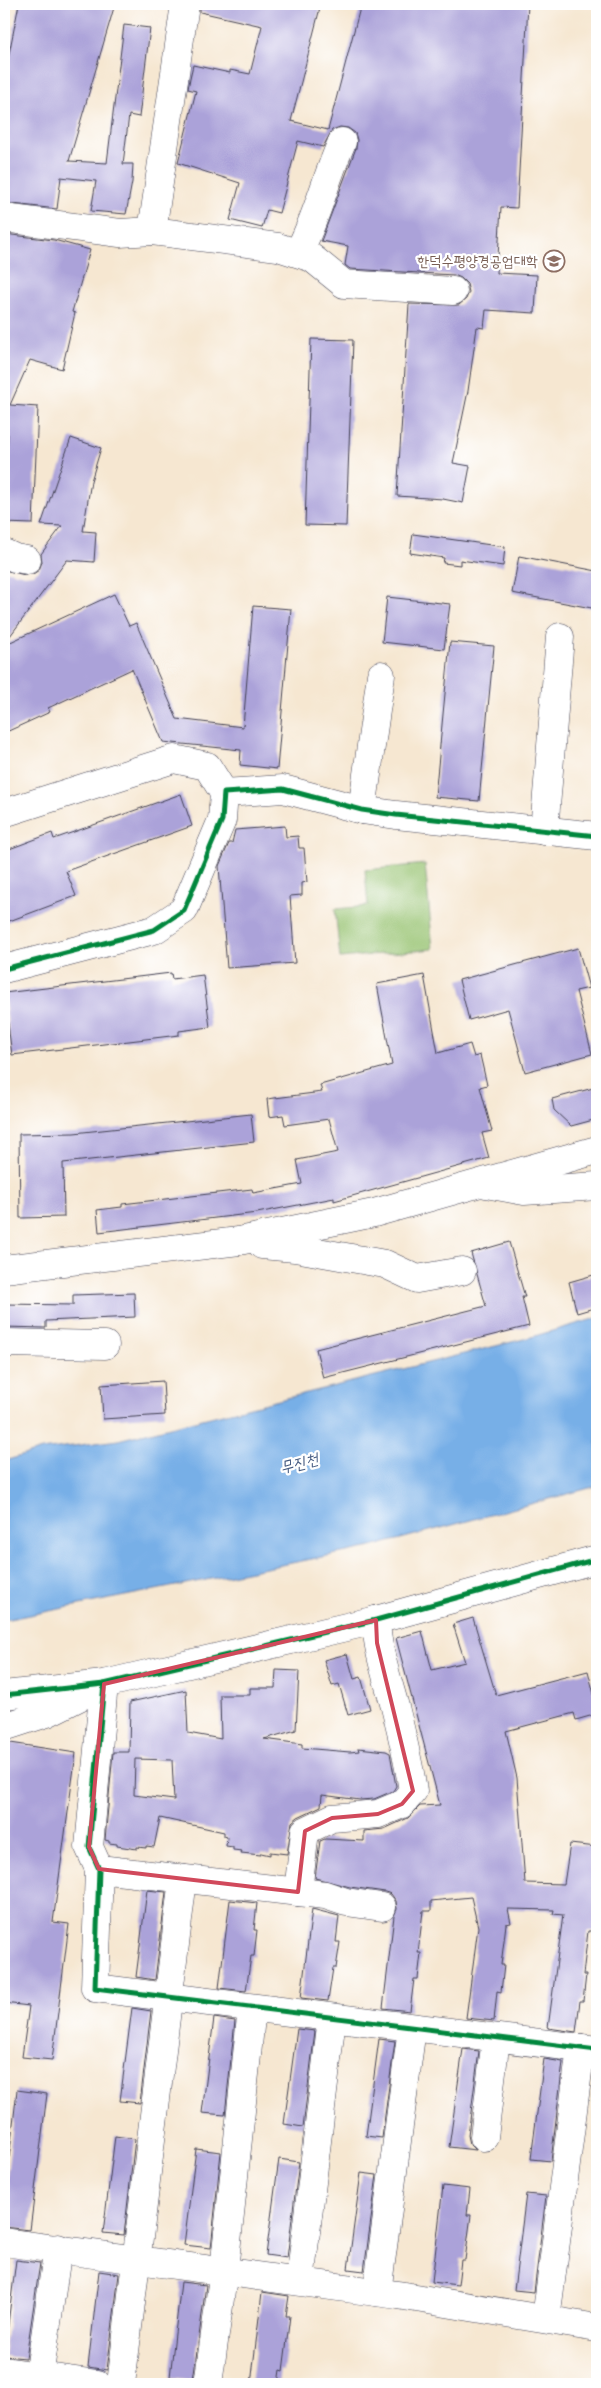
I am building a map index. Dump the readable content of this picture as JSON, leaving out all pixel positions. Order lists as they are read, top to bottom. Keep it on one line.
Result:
{"water":["무진천"],"places":{"school or university":["한덕수평양경공업대학"]}}
